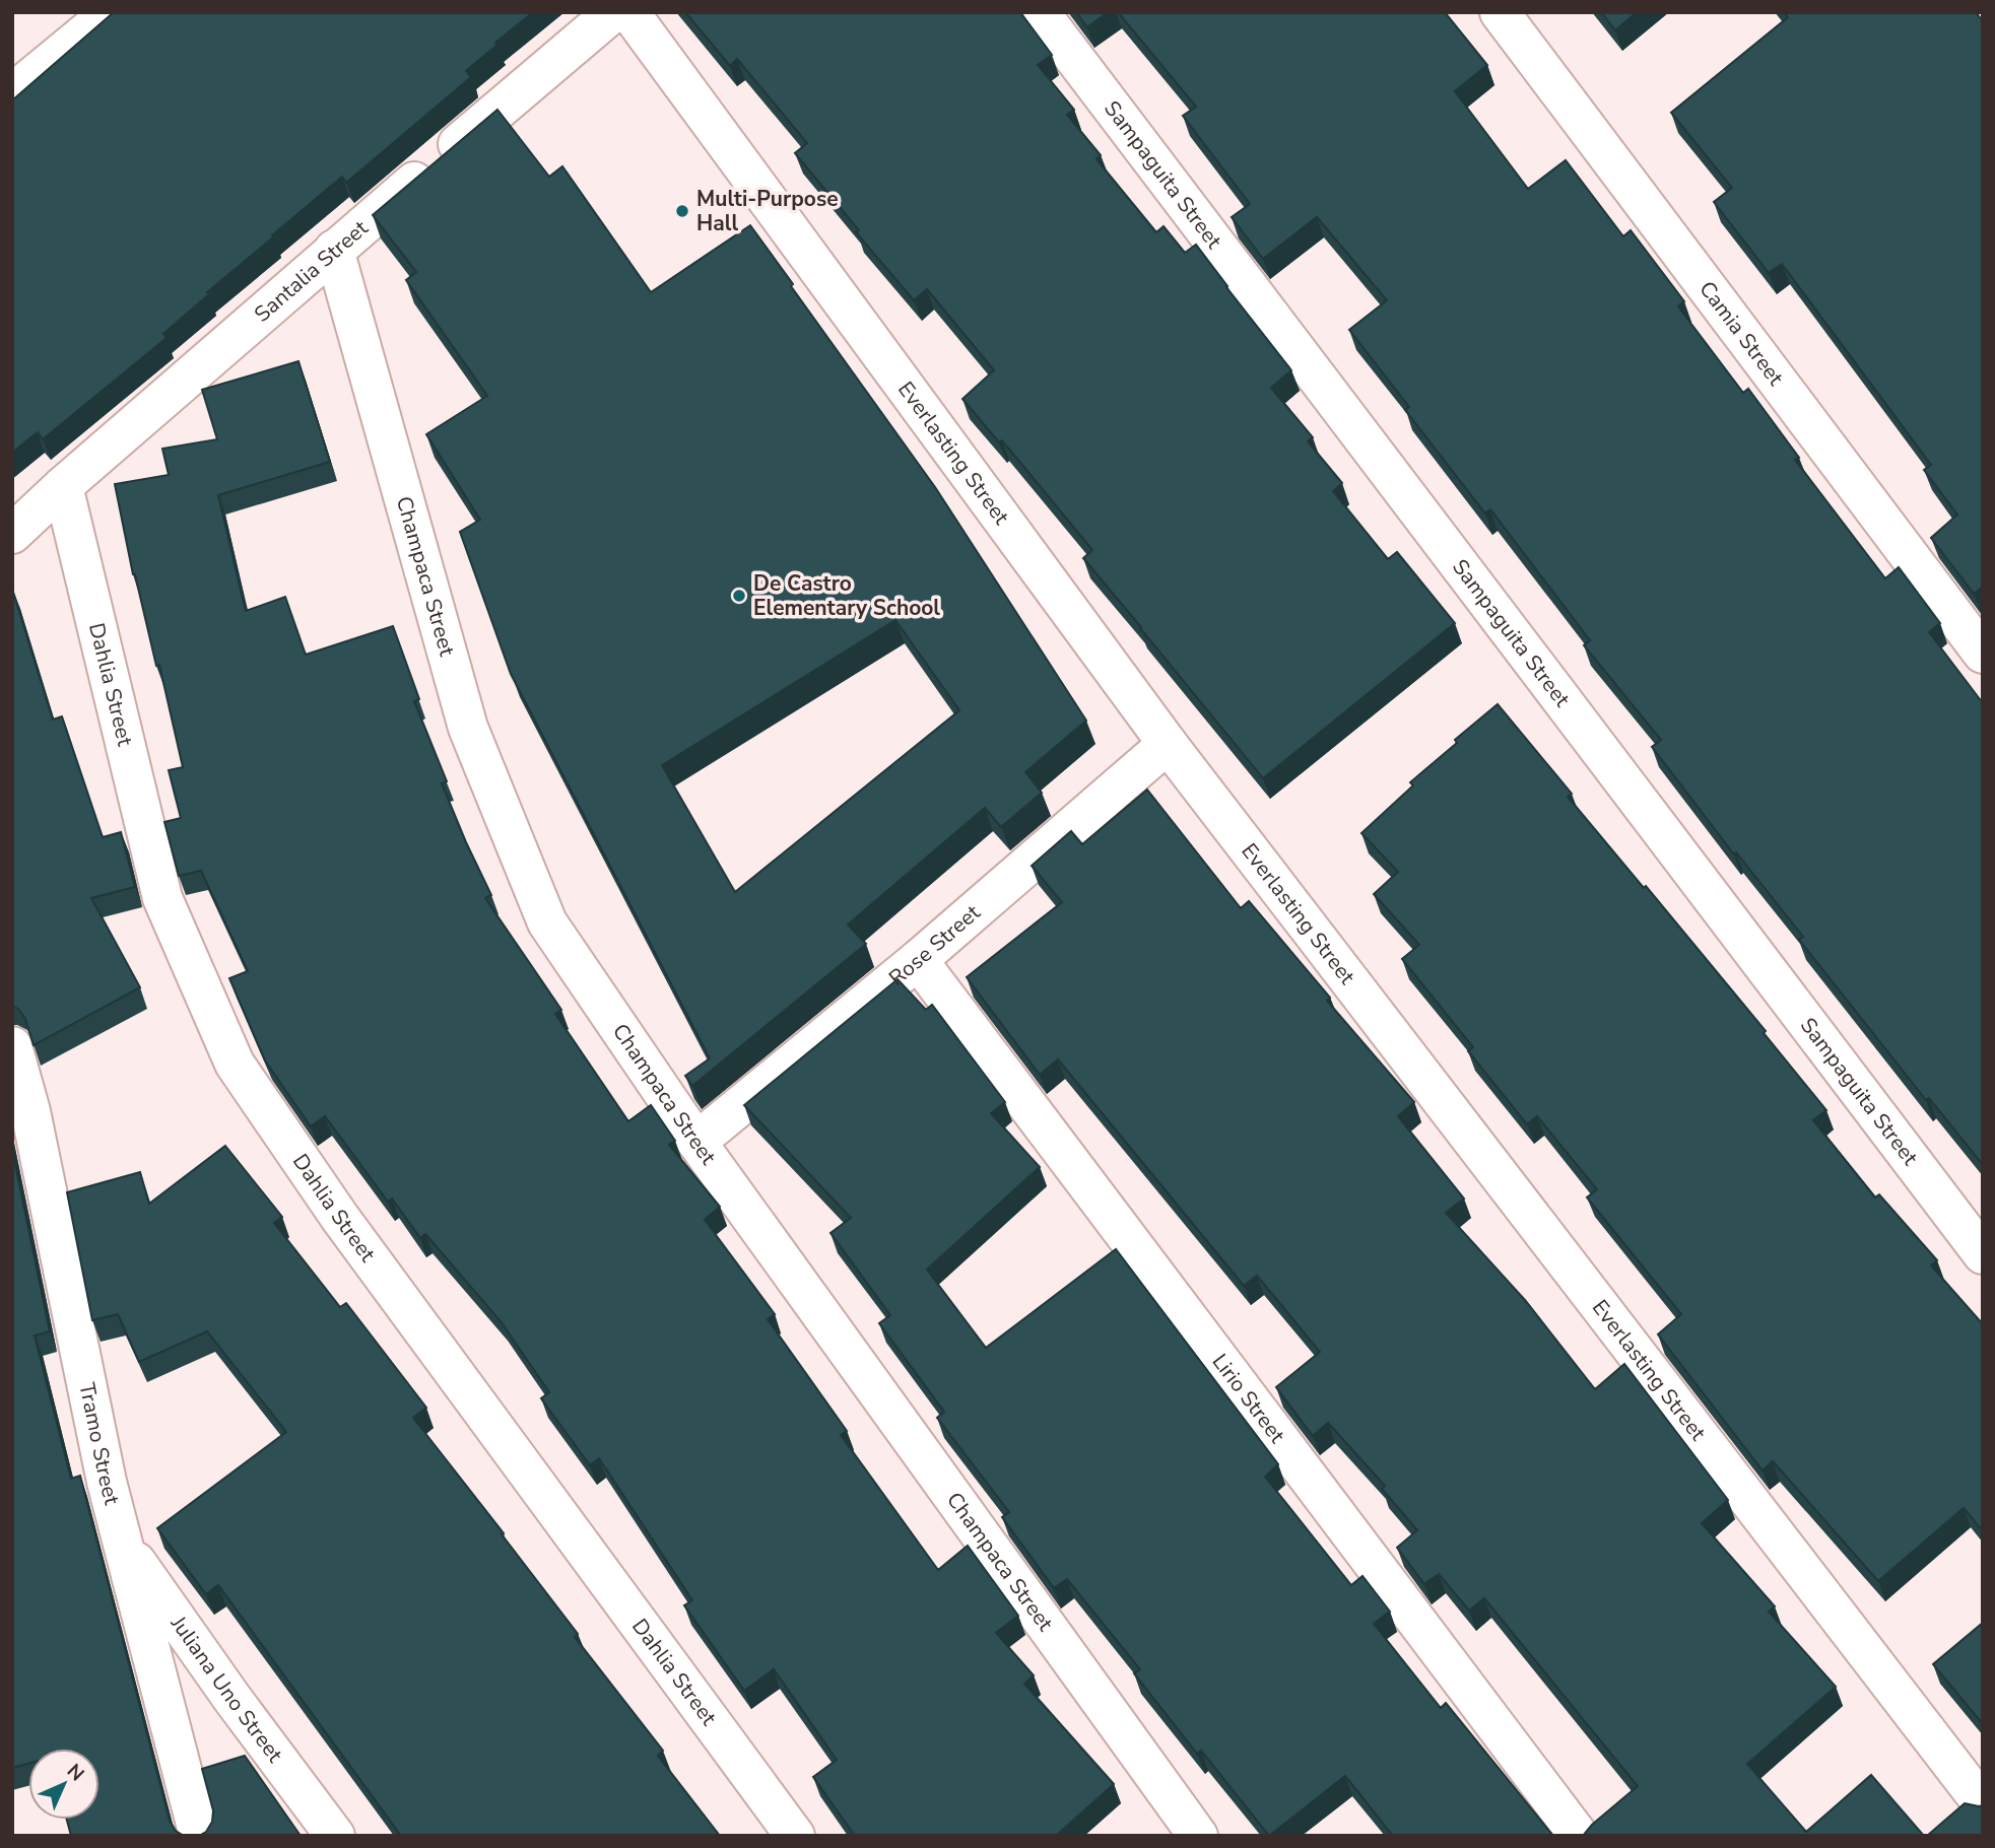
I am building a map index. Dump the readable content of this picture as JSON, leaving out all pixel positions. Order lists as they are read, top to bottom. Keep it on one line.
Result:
{"streets":{"street":["Sampaguita Street","Santalia Street","Camia Street","Everlasting Street","Champaca Street","Dahlia Street","Rose Street","Lirio Street","Tramo Street","Juliana Uno Street"]},"crossings":[["Santalia Street","Everlasting Street"],["Santalia Street","Champaca Street"],["Santalia Street","Dahlia Street"],["Everlasting Street","Rose Street"],["Champaca Street","Rose Street"],["Rose Street","Lirio Street"],["Tramo Street","Juliana Uno Street"]],"places":["Multi-Purpose Hall","De Castro Elementary School"],"north":"top right"}
